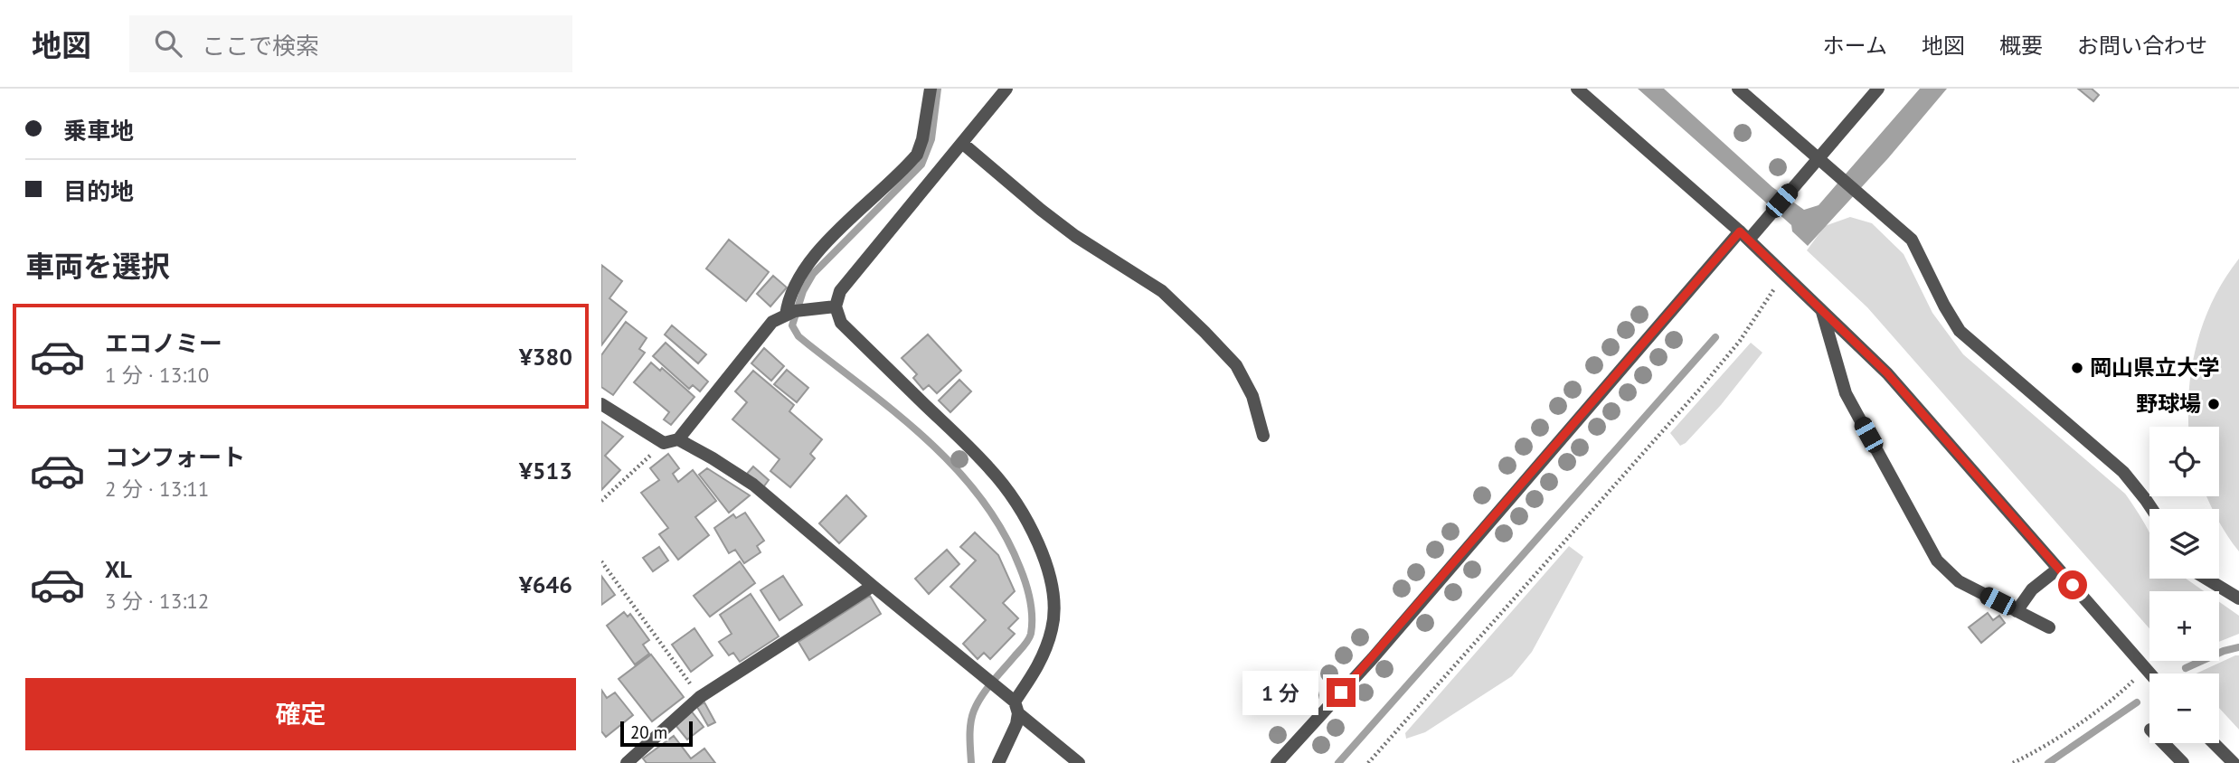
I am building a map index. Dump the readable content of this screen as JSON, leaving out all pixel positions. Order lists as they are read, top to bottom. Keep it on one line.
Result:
{"places":["岡山県立大学","野球場"],"scale_bar":"20 m","page":{"header":"地図","search":"ここで検索","nav":["ホーム","地図","概要","お問い合わせ"],"banner":["乗車地","目的地"],"heading":"車両を選択","list":[{"name":"エコノミー","note":"1 分 · 13:10","value":"¥380"},{"name":"コンフォート","note":"2 分 · 13:11","value":"¥513"},{"name":"XL","note":"3 分 · 13:12","value":"¥646"}],"map_buttons":["+","−"],"buttons":"確定","bubble":"1 分","scale":"20 m"}}
